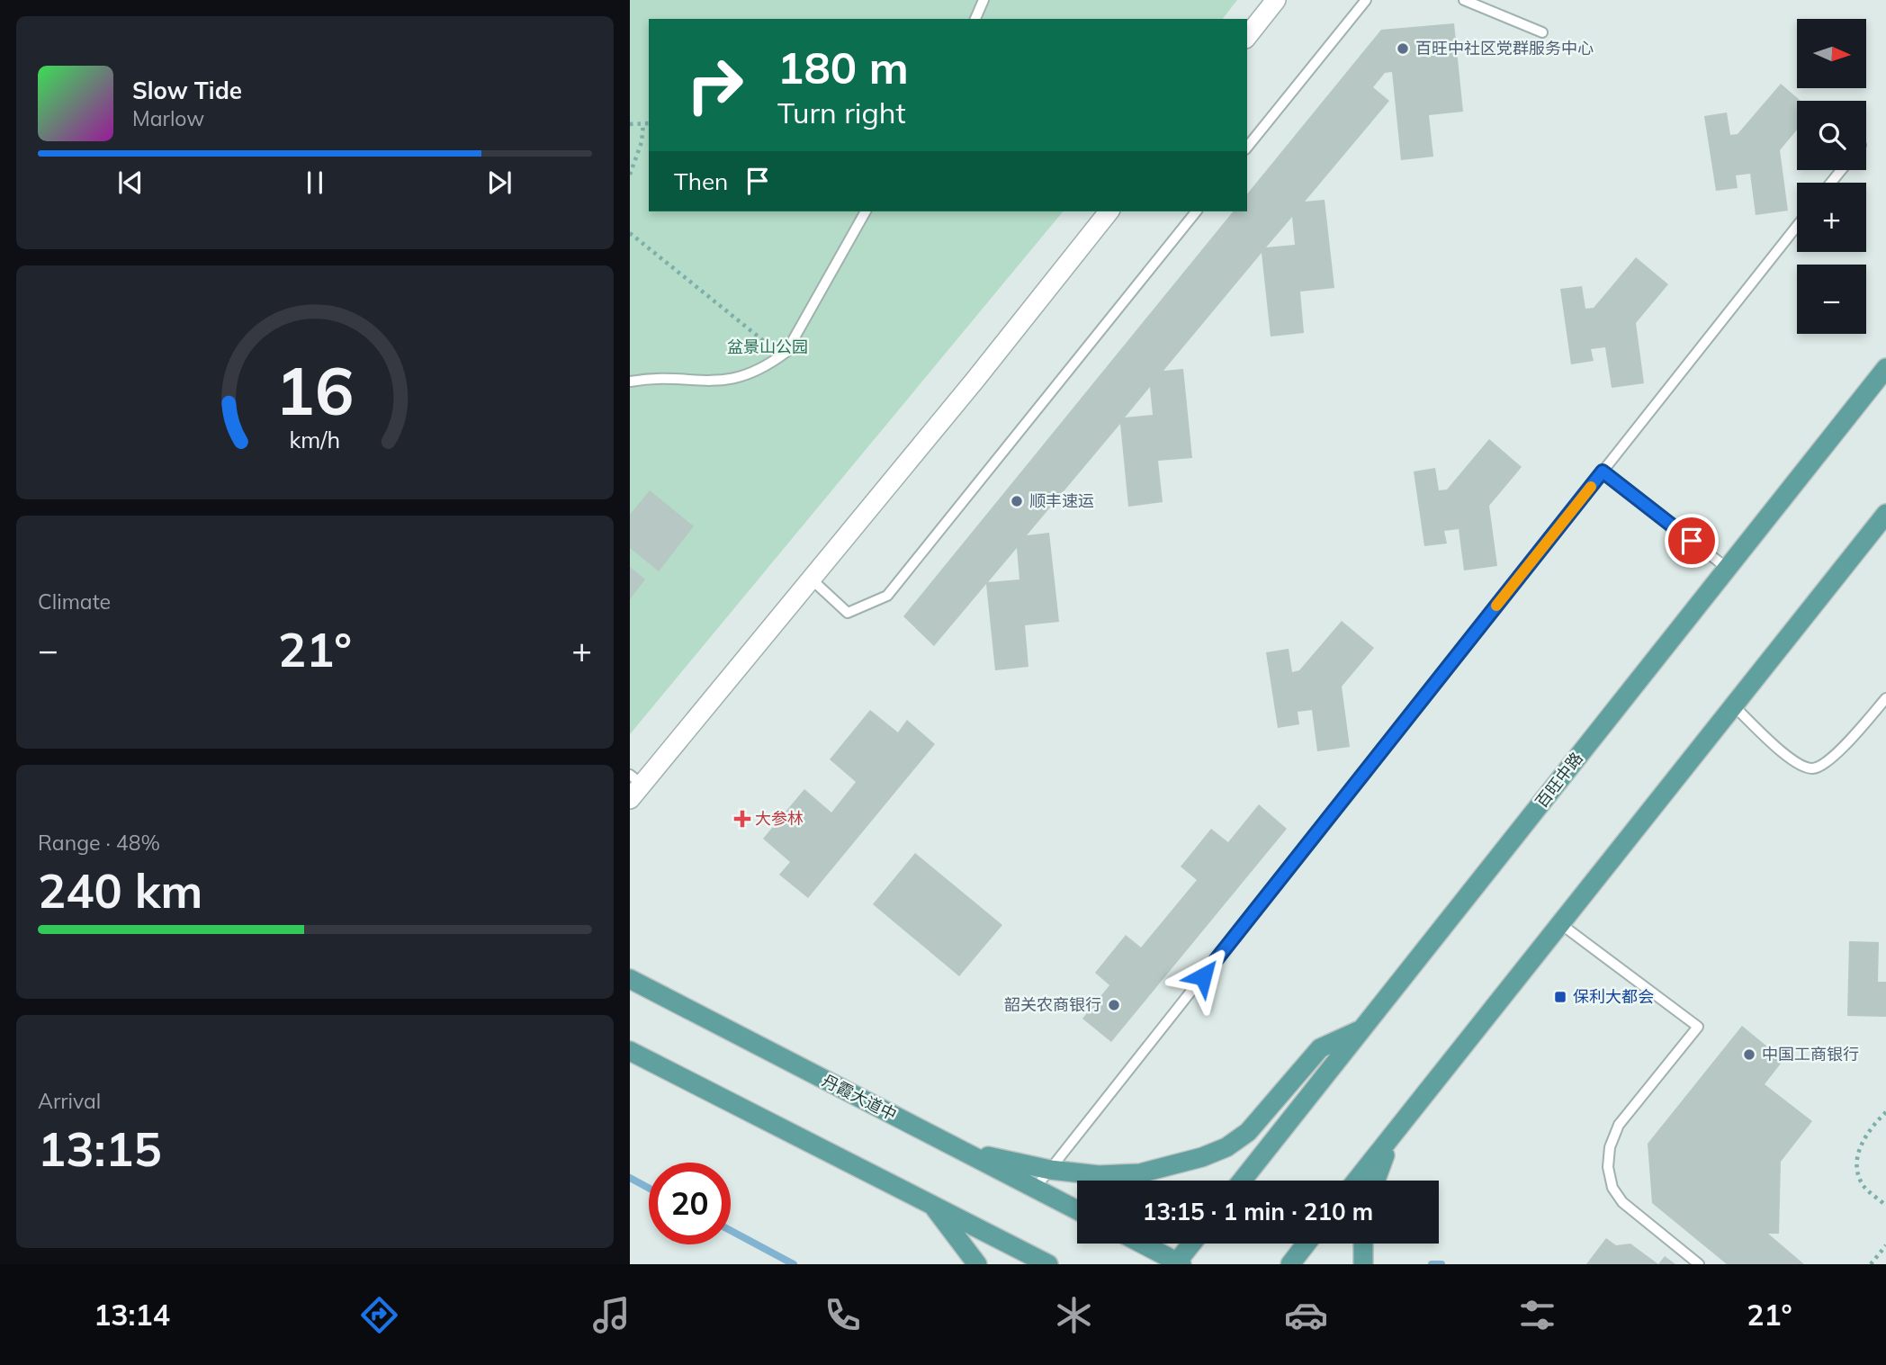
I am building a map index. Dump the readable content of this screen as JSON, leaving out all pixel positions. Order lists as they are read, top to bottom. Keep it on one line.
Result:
{"streets":{"main road":["百旺中路","丹霞大道中"]},"parks":["盆景山公园"],"places":{"other":["百旺中社区党群服务中心","顺丰速运","韶关农商银行","中国工商银行"],"health":["大参林"],"transit":["保利大都会"]},"north":"right","page":{"map_buttons":["+","−"],"turn":["180 m","Turn right"],"song":["Slow Tide","Marlow"],"then":"Then","tile":["Climate",["Range · 48%","240 km"],["Arrival","13:15"]],"heat":["−","21°","+"],"limit":"20","trip":"13:15 · 1 min · 210 m","tabs":["13:14","21°"],"gauge":["16","km/h"]}}
